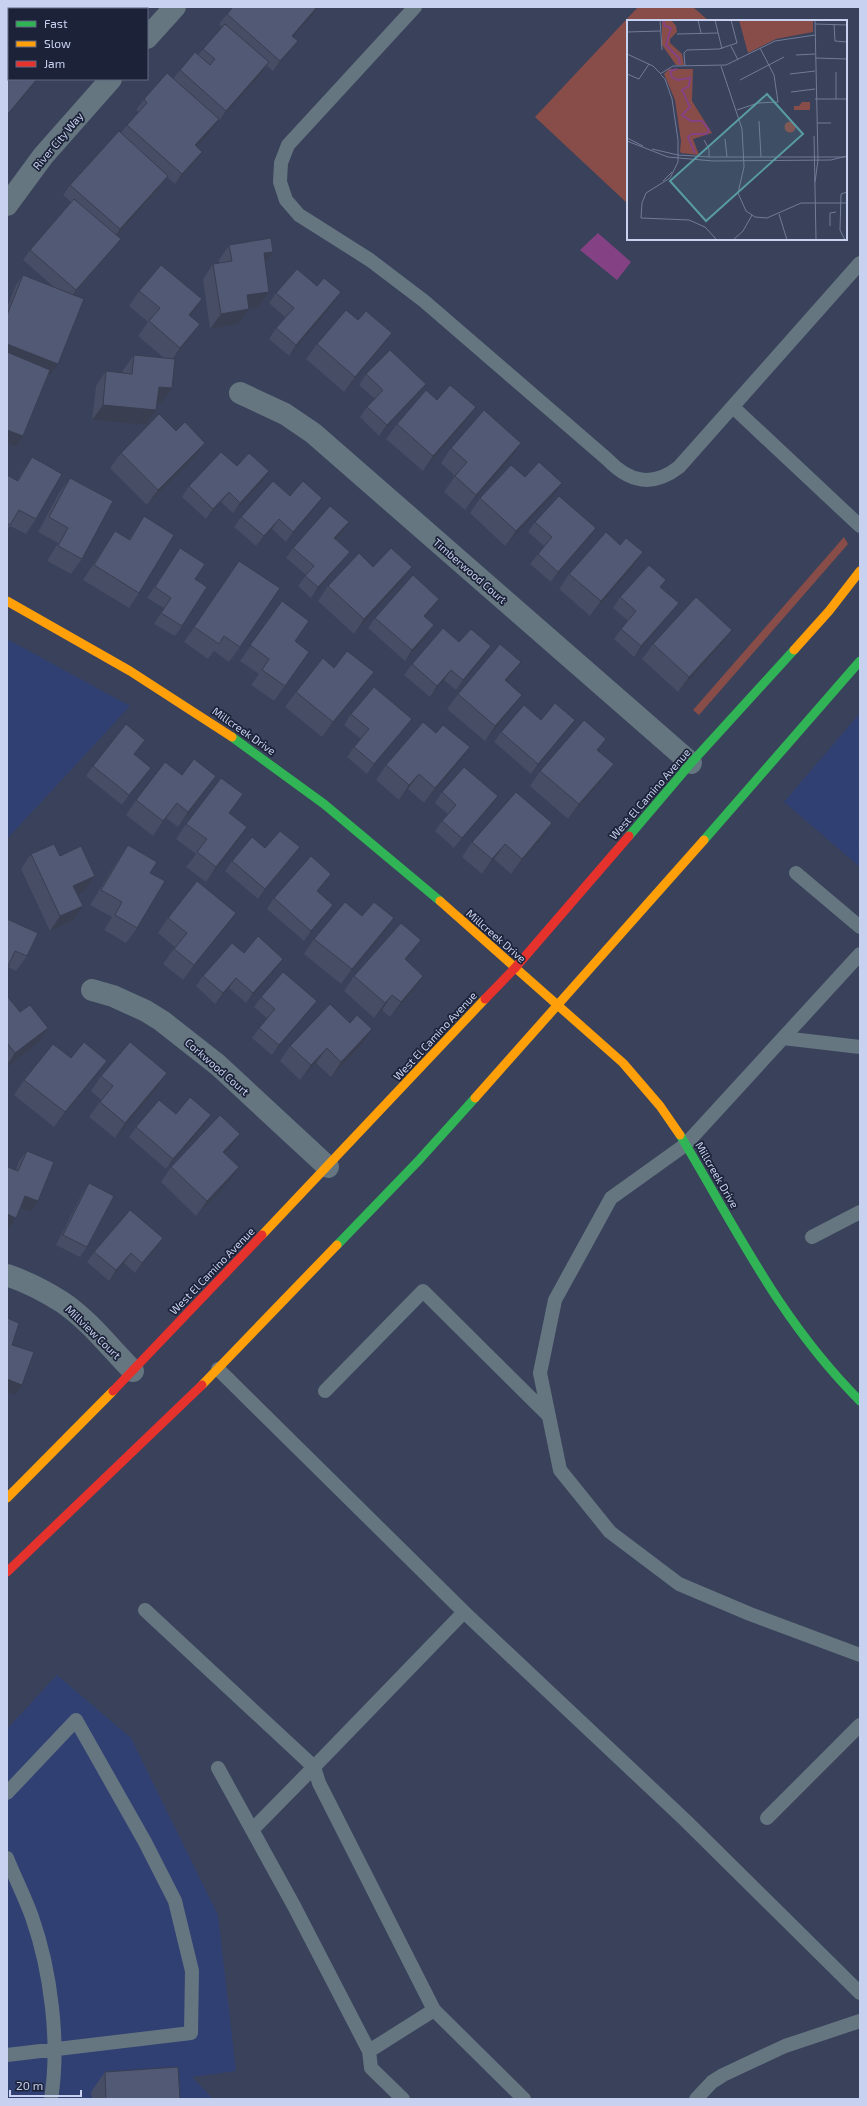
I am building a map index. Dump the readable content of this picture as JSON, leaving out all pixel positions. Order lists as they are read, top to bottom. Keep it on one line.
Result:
{"streets":{"main road":["Millcreek Drive","West El Camino Avenue"],"street":["River City Way","Timberwood Court","Corkwood Court","Millview Court"]},"crossings":[["Timberwood Court","West El Camino Avenue"],["Millcreek Drive","West El Camino Avenue"],["West El Camino Avenue","Corkwood Court"],["West El Camino Avenue","Millview Court"]],"legend":["Fast","Slow","Jam"],"scale_bar":"20 m"}
